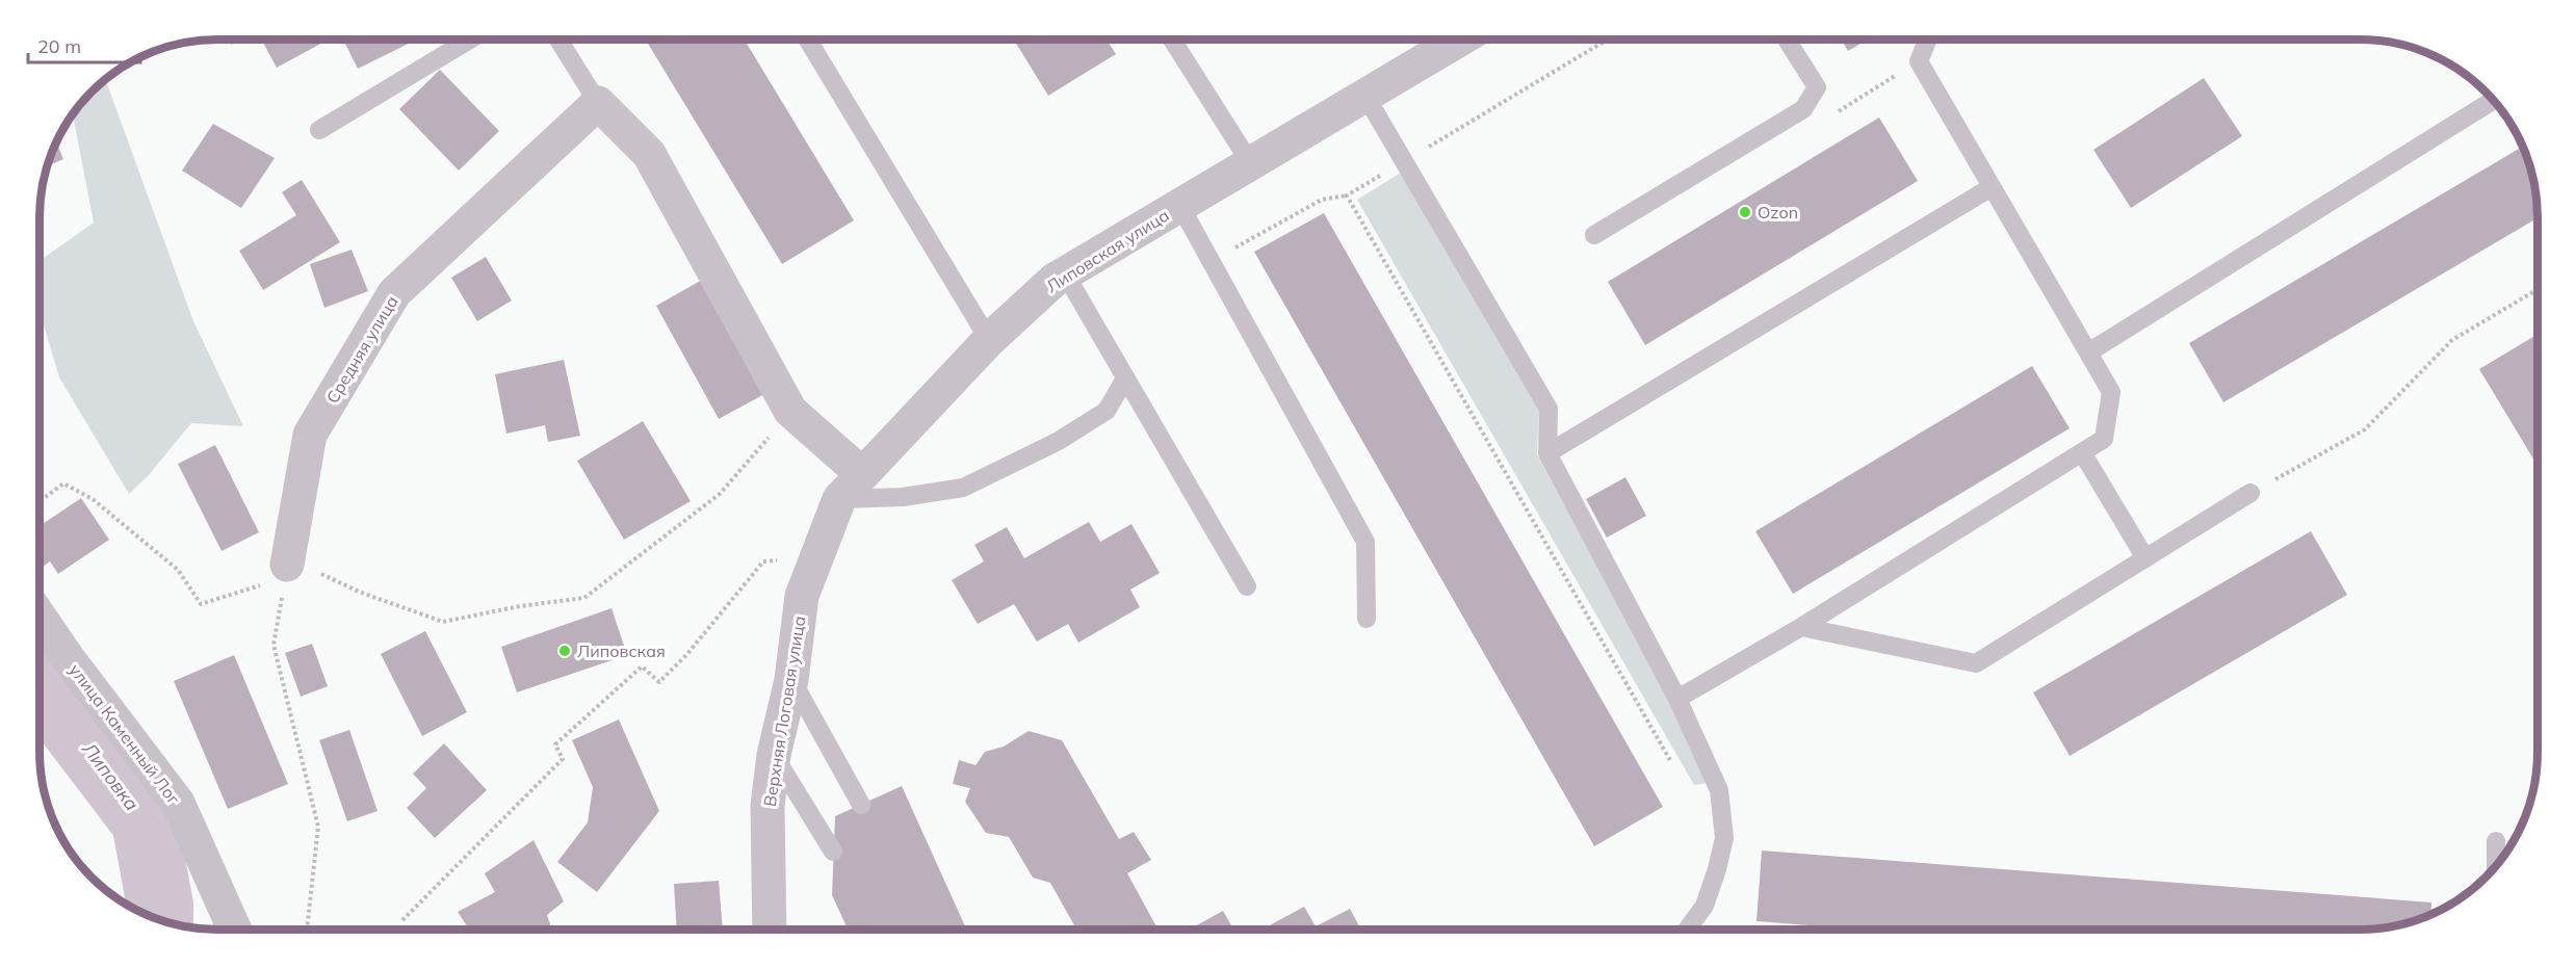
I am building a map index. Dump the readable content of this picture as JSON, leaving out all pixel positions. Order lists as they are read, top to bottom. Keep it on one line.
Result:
{"streets":{"street":["Липовская улица","Средняя улица","Верхняя Логовая улица","улица Каменный Лог"]},"crossings":[["Липовская улица","Верхняя Логовая улица"]],"water":["Липовка"],"places":["Ozon","Липовская"],"scale_bar":"20 m"}
